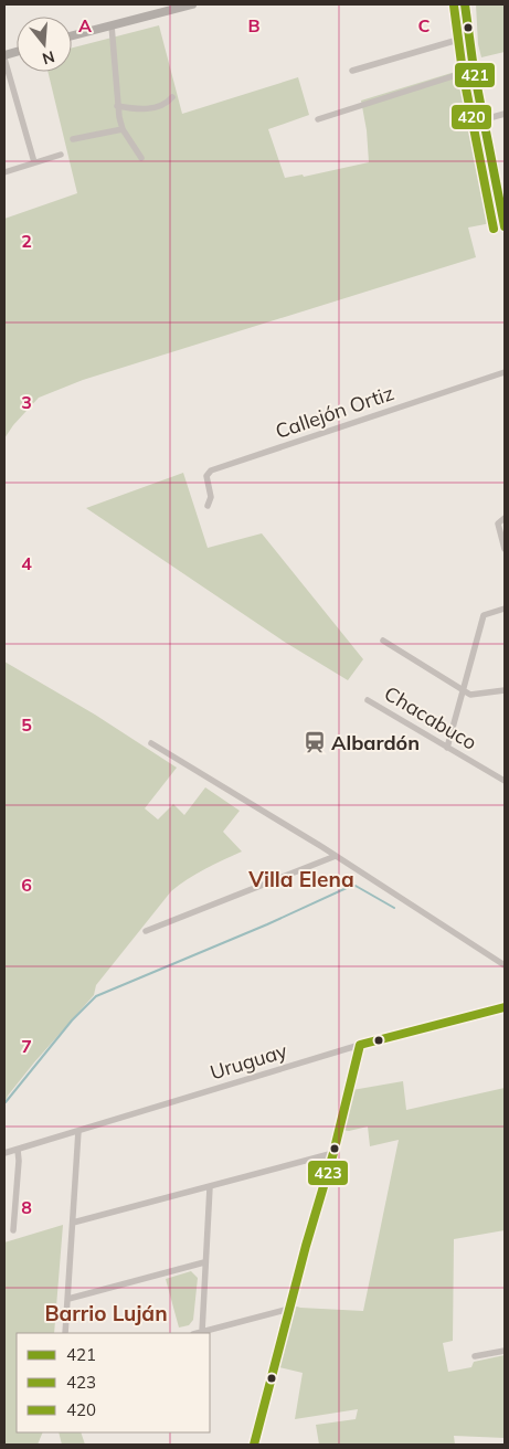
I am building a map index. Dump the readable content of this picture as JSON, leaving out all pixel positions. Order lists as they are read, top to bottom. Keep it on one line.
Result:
{"streets":{"street":["Callejón Ortiz","Chacabuco","Uruguay"]},"districts":["Villa Elena","Barrio Luján"],"places":{"station":["Albardón"]},"lines":["transit line 421","transit line 420","transit line 423"],"legend":["421","423","420"],"north":"bottom","grid":{"columns":["A","B","C"],"rows":["2","3","4","5","6","7","8"]}}
